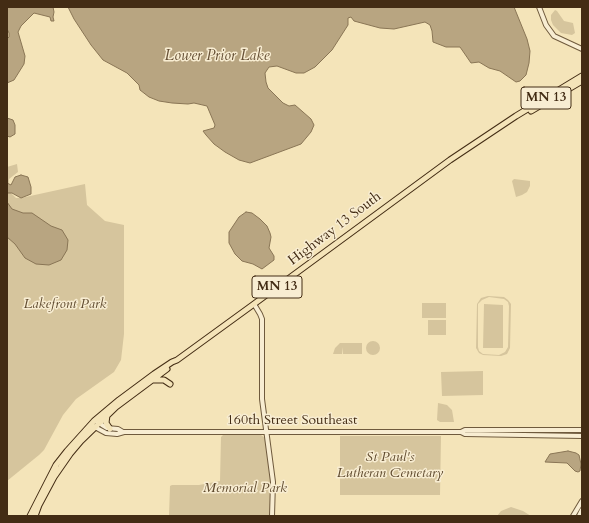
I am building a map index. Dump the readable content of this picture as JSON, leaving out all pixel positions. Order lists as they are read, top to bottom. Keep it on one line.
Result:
{"streets":{"main road":["MN 13","Highway 13 South"],"street":["160th Street Southeast"]},"crossings":[["Highway 13 South","160th Street Southeast"]],"water":["Lower Prior Lake"],"parks":["Lakefront Park","St Paul's Lutheran Cemetary","Memorial Park"]}
